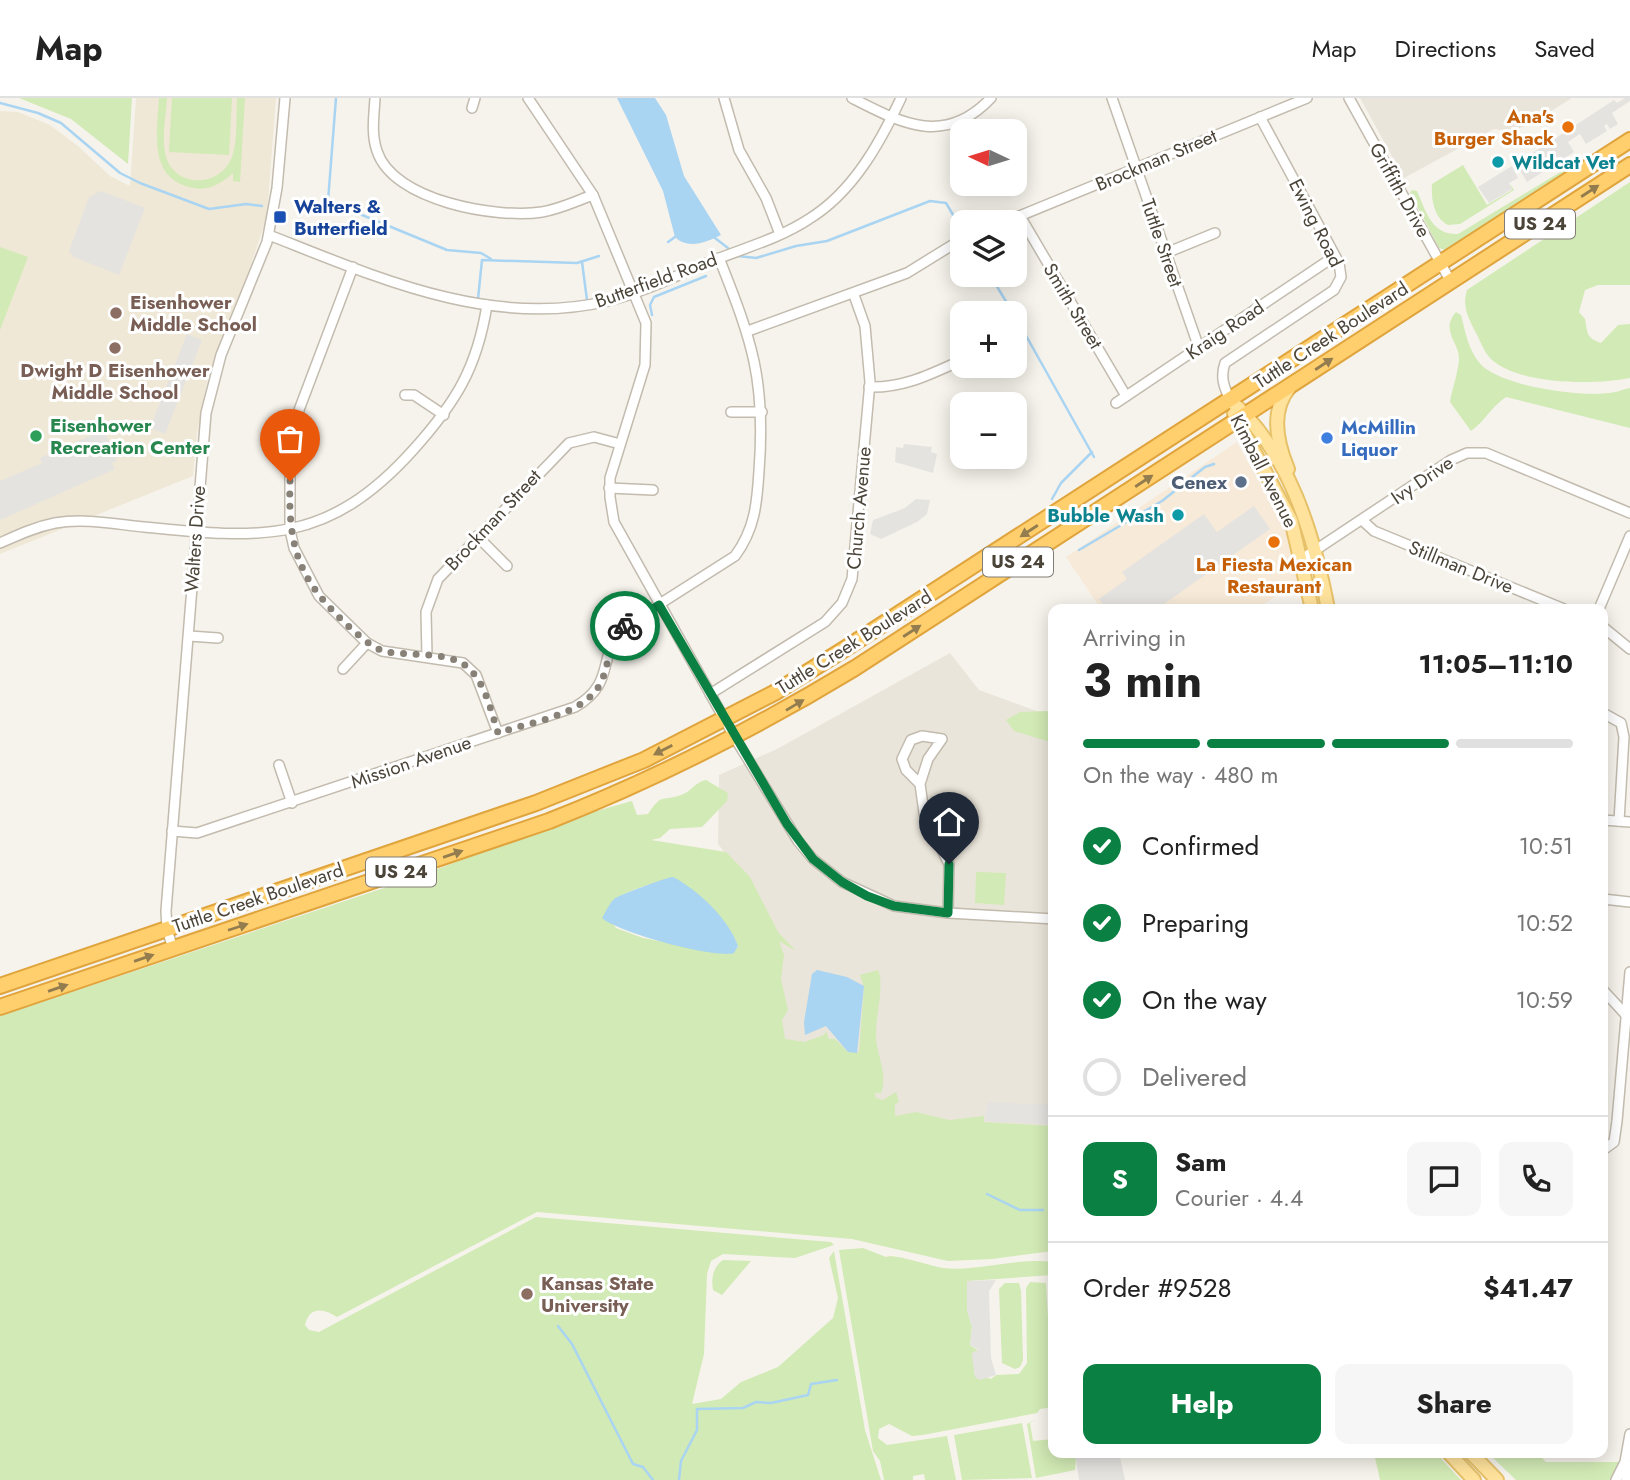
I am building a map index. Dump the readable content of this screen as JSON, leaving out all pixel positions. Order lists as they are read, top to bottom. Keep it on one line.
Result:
{"streets":{"highway":["US 24","Tuttle Creek Boulevard"],"main road":["Kimball Avenue"],"street":["Brockman Street","Griffith Drive","Ewing Road","Tuttle Street","Butterfield Road","Smith Street","Kraig Road","Ivy Drive","Church Avenue","Walters Drive","Stillman Drive","Mission Avenue"]},"crossings":[["Brockman Street","Ewing Road"],["Brockman Street","Tuttle Street"],["Griffith Drive","Tuttle Creek Boulevard"],["Ewing Road","Kraig Road"],["Ewing Road","Tuttle Creek Boulevard"],["Ewing Road","Kimball Avenue"],["Tuttle Street","Kraig Road"],["Butterfield Road","Walters Drive"],["Butterfield Road","Mission Avenue"],["Smith Street","Kraig Road"],["Tuttle Creek Boulevard","Kimball Avenue"],["Tuttle Creek Boulevard","Walters Drive"],["Kimball Avenue","Ivy Drive"],["Ivy Drive","Stillman Drive"],["Walters Drive","Mission Avenue"]],"places":{"other":["Ana's Burger Shack","Wildcat Vet","Eisenhower Middle School","Dwight D Eisenhower Middle School","Eisenhower Recreation Center","McMillin Liquor","Cenex","Bubble Wash","La Fiesta Mexican Restaurant","Kansas State University"],"transit":["Walters & Butterfield"]},"north":"left","page":{"header":"Map","nav":["Map","Directions","Saved"],"map_buttons":["+","−"],"heading":["3 min","Arriving in","11:05–11:10"],"panel":["Sam","Courier · 4.4","Order #9528","$41.47"],"bar":"On the way · 480 m","list":[["Confirmed","10:51"],["Preparing","10:52"],["On the way","10:59"],"Delivered"],"round":"S","buttons":["Help","Share"]}}
